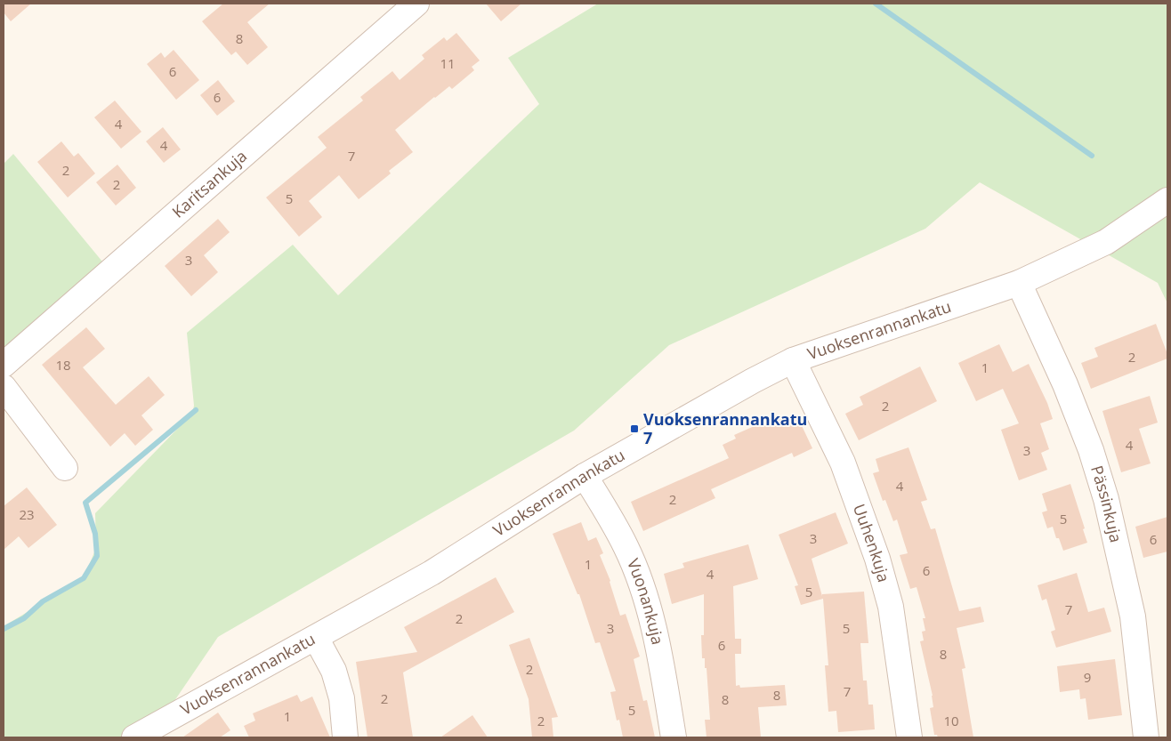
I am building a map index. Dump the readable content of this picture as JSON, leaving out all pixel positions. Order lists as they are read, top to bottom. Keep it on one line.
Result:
{"streets":{"street":["Karitsankuja","Vuoksenrannankatu","Pässinkuja","Uuhenkuja","Vuonankuja"]},"crossings":[["Vuoksenrannankatu","Pässinkuja"],["Vuoksenrannankatu","Uuhenkuja"],["Vuoksenrannankatu","Vuonankuja"]],"places":{"transit":["Vuoksenrannankatu 7"]},"house_numbers":["8","11","6","6","4","4","7","2","2","5","3","2","18","1","2","4","3","4","2","23","5","3","6","1","6","4","5","7","2","3","5","6","8","2","9","7","8","2","8","5","1","2","10"]}
